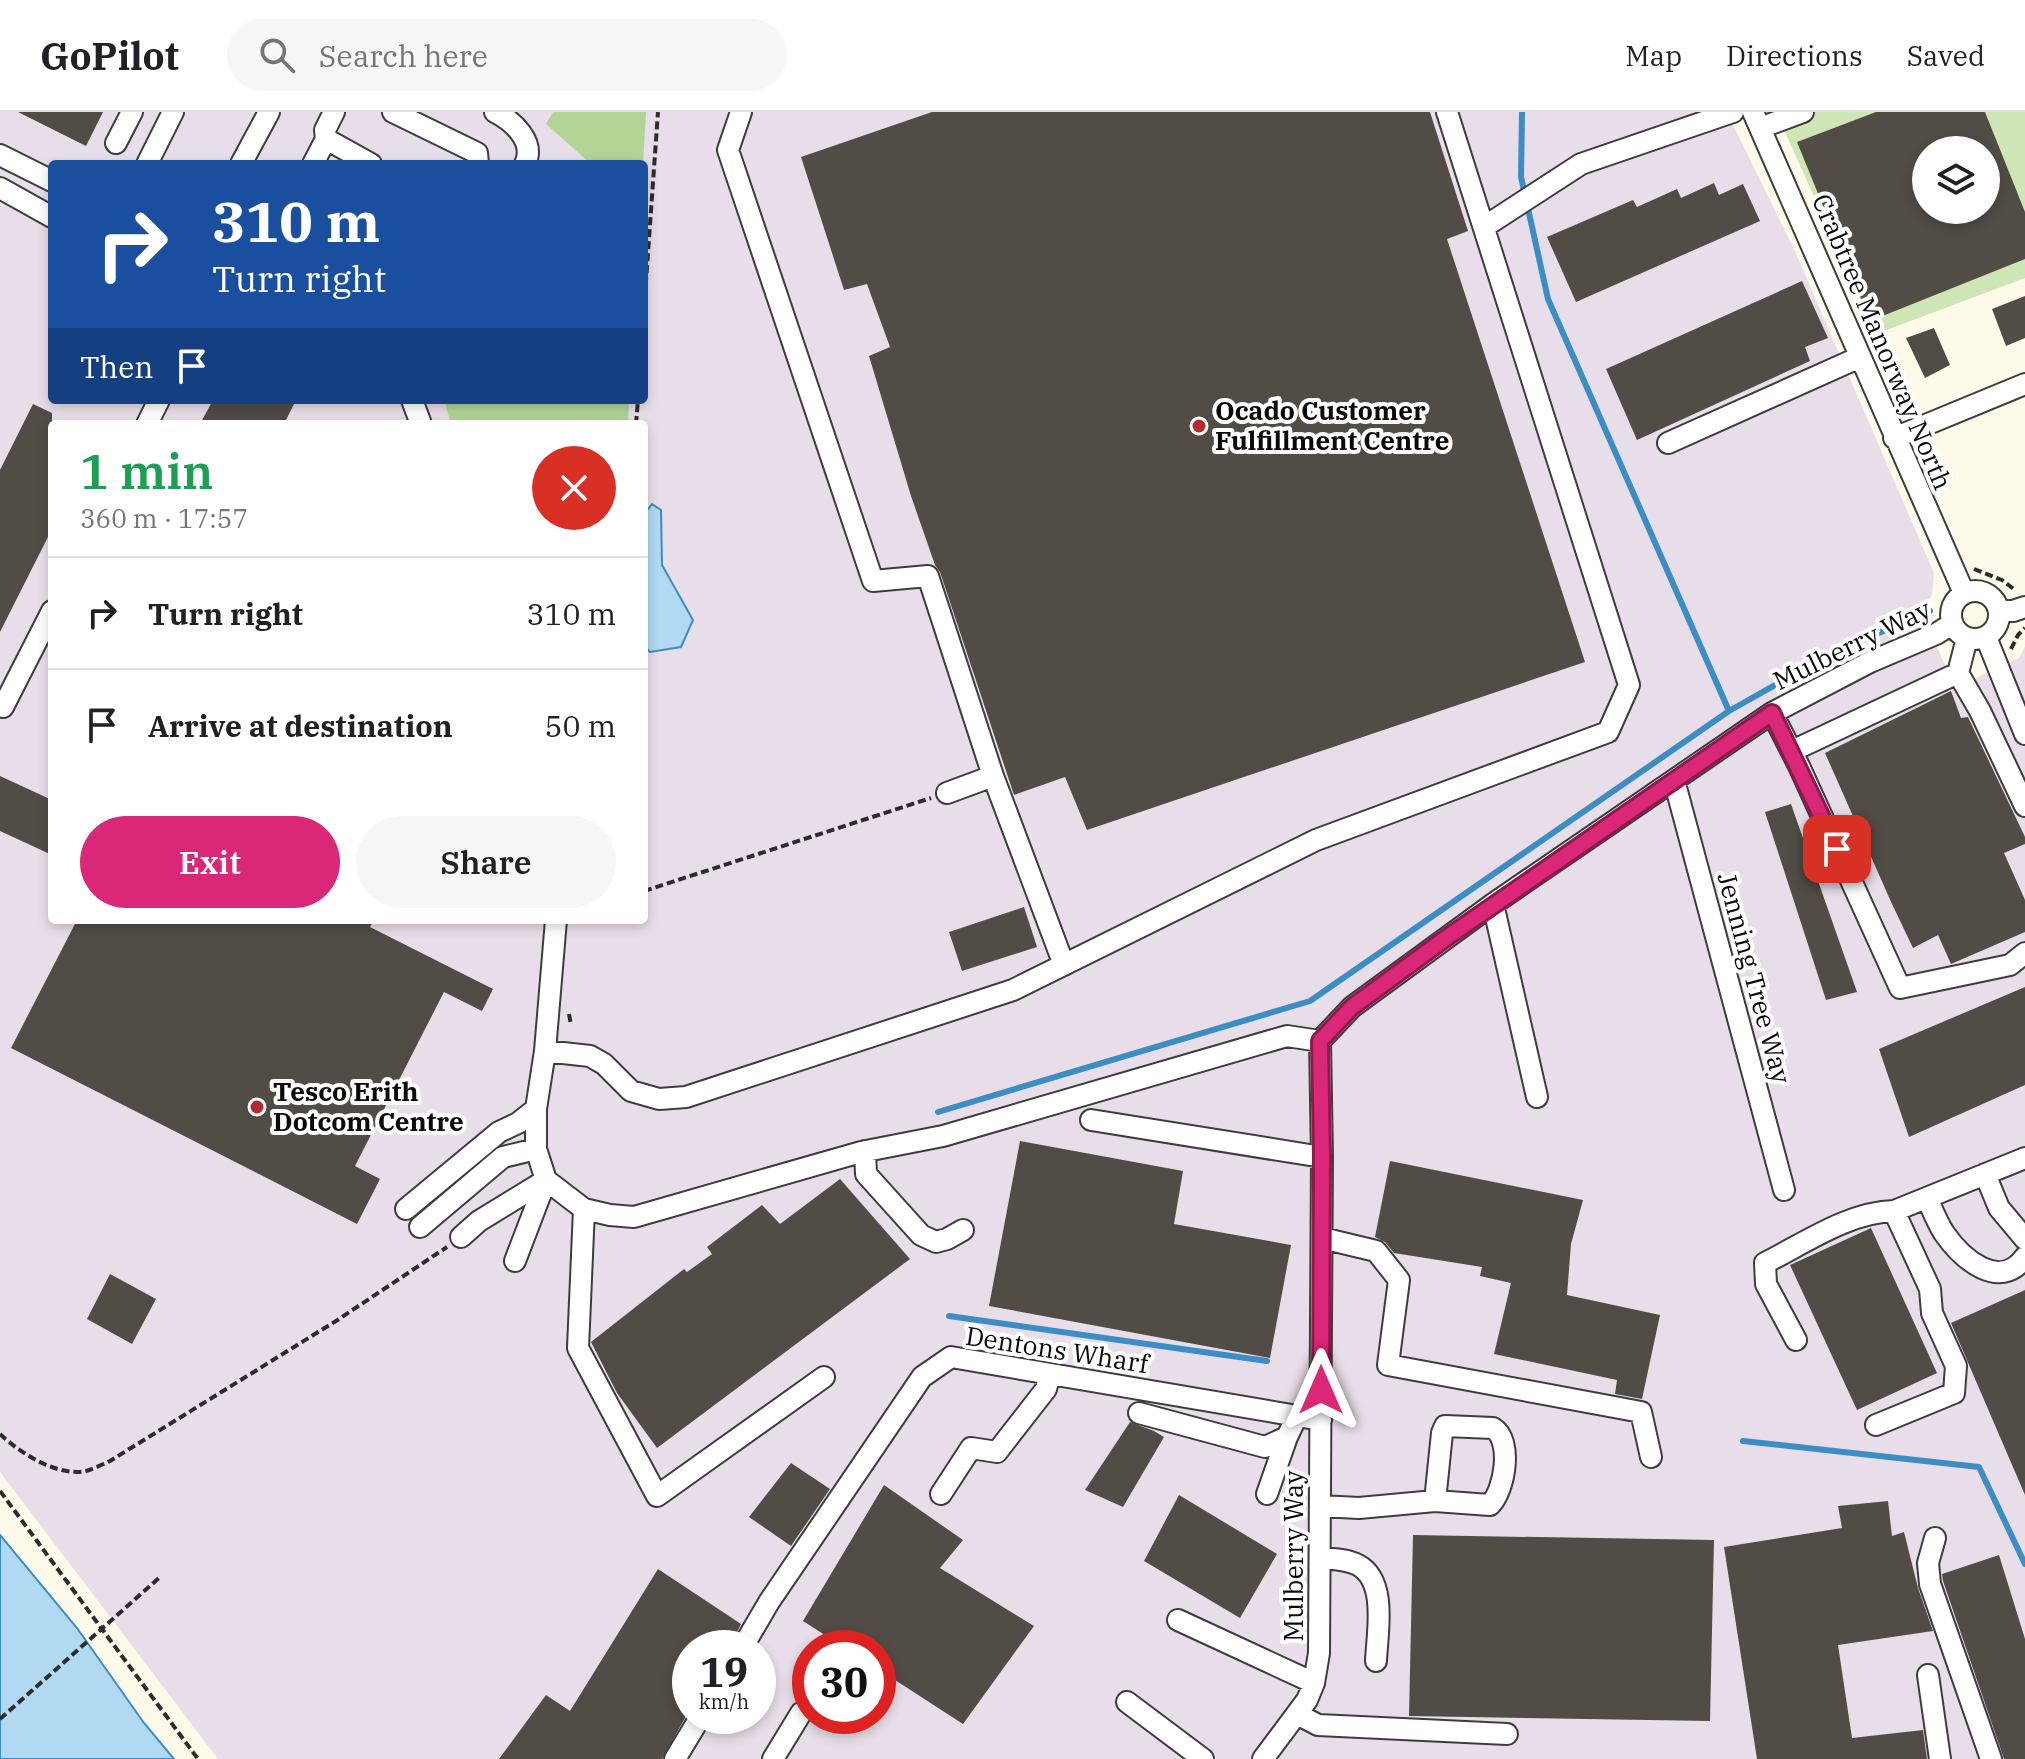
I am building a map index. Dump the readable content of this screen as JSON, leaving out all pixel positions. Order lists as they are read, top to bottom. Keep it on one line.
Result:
{"streets":{"street":["Crabtree Manorway North","Mulberry Way","Jenning Tree Way","Dentons Wharf"]},"crossings":[["Crabtree Manorway North","Mulberry Way"],["Mulberry Way","Jenning Tree Way"],["Mulberry Way","Dentons Wharf"]],"places":["Ocado Customer Fulfillment Centre","Tesco Erith Dotcom Centre"],"page":{"header":"GoPilot","search":"Search here","nav":["Map","Directions","Saved"],"turn":["310 m","Turn right"],"then":"Then","heading":["1 min","360 m · 17:57"],"list":[{"name":"Turn right","value":"310 m"},{"name":"Arrive at destination","value":"50 m"}],"buttons":["Exit","Share"],"speed":"19 km/h","limit":"30"}}
